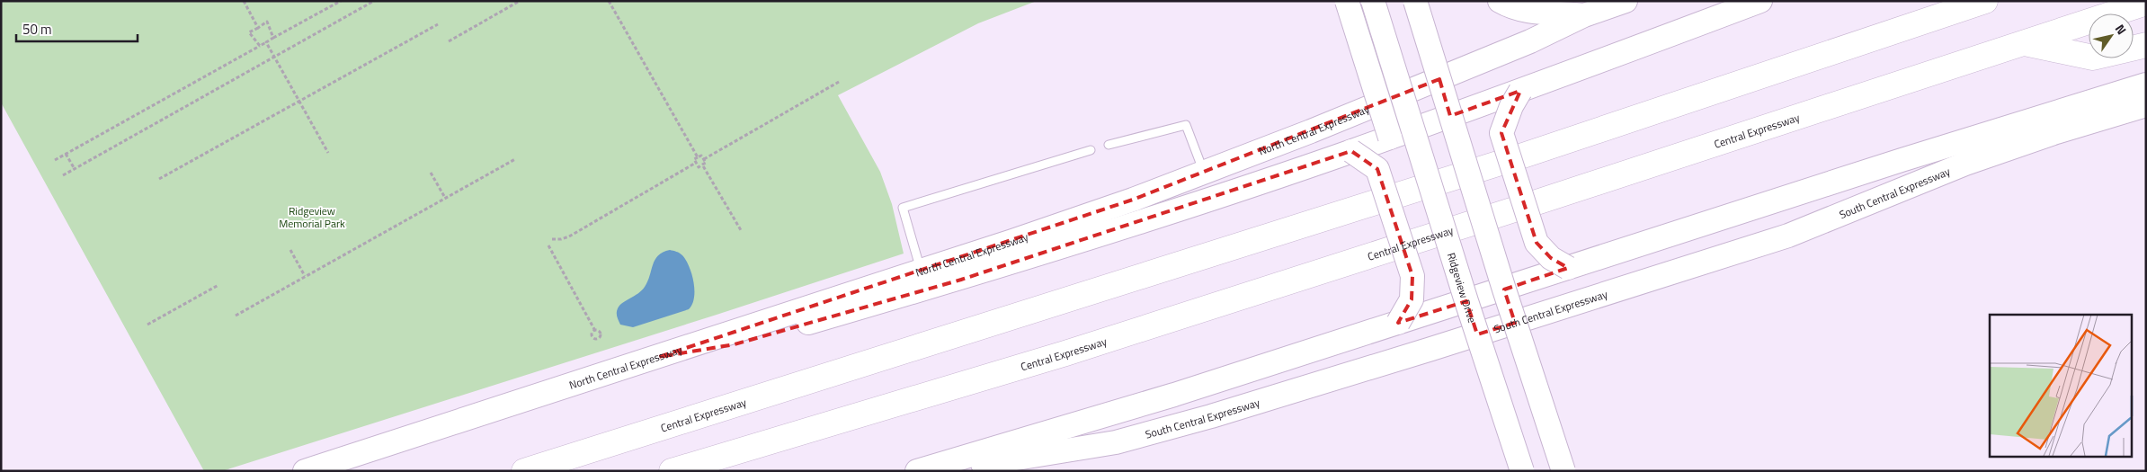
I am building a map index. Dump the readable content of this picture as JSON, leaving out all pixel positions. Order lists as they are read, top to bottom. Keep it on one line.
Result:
{"streets":{"highway":["Central Expressway"],"main road":["North Central Expressway","South Central Expressway","Ridgeview Drive"]},"parks":["Ridgeview Memorial Park"],"scale_bar":"50 m","north":"top right"}
